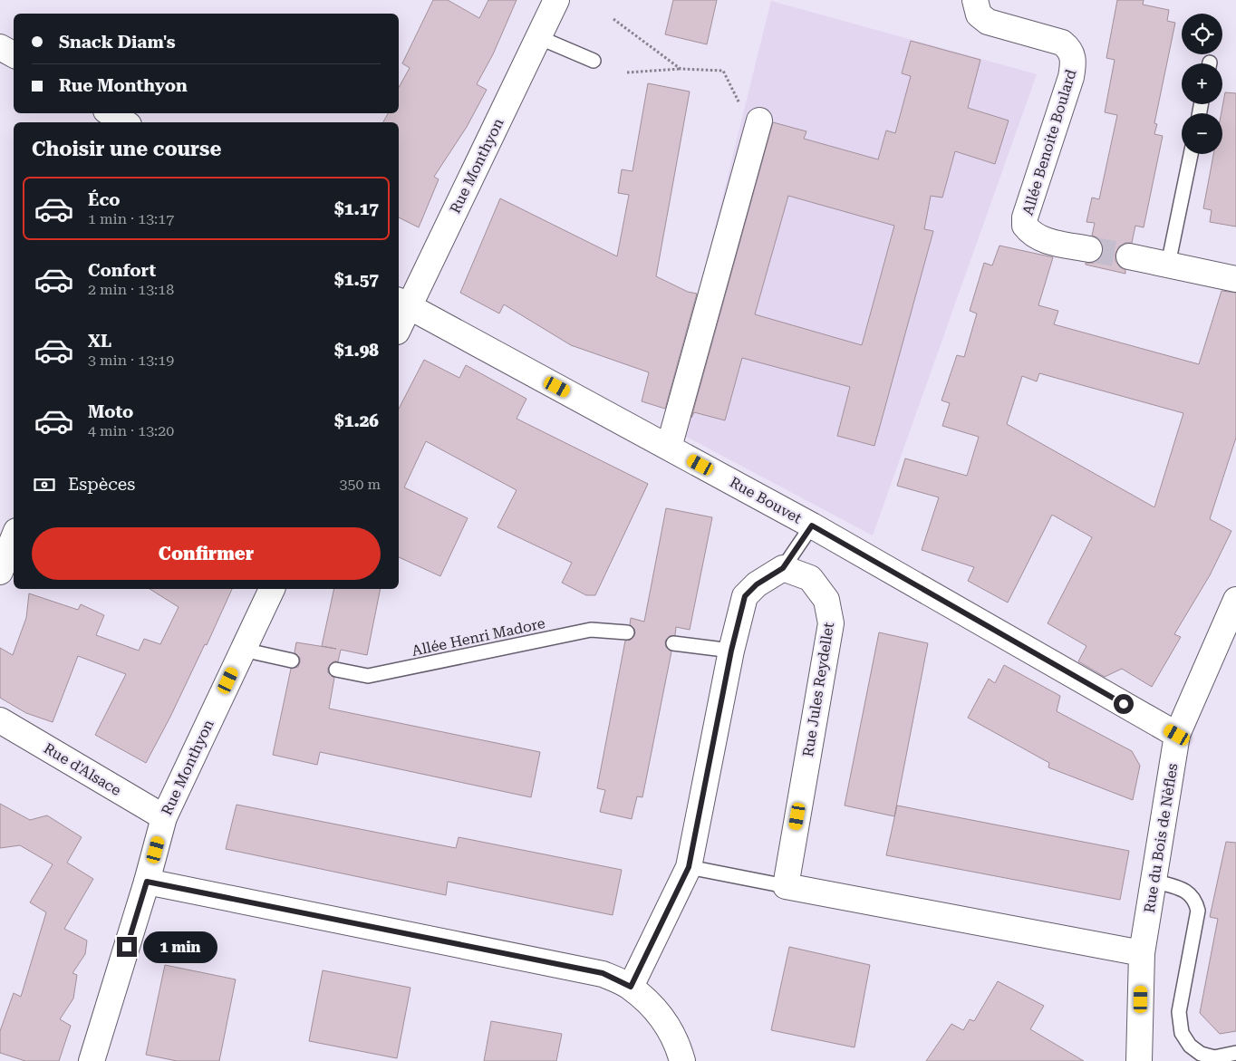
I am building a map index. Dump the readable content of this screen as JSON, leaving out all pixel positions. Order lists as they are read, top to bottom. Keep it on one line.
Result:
{"streets":{"street":["Allée Benoite Boulard","Rue Monthyon","Rue Bouvet","Rue Jules Reydellet","Rue d'Alsace","Rue du Bois de Nèfles"],"lane":["Allée Henri Madore"]},"crossings":[["Rue Monthyon","Rue Bouvet"],["Rue Monthyon","Rue d'Alsace"],["Rue Bouvet","Rue du Bois de Nèfles"]],"page":{"map_buttons":["+","−"],"banner":["Snack Diam's","Rue Monthyon"],"heading":"Choisir une course","list":[{"name":"Éco","note":"1 min · 13:17","value":"$1.17"},{"name":"Confort","note":"2 min · 13:18","value":"$1.57"},{"name":"XL","note":"3 min · 13:19","value":"$1.98"},{"name":"Moto","note":"4 min · 13:20","value":"$1.26"}],"pay":["Espèces","350 m"],"buttons":"Confirmer","bubble":"1 min"}}
